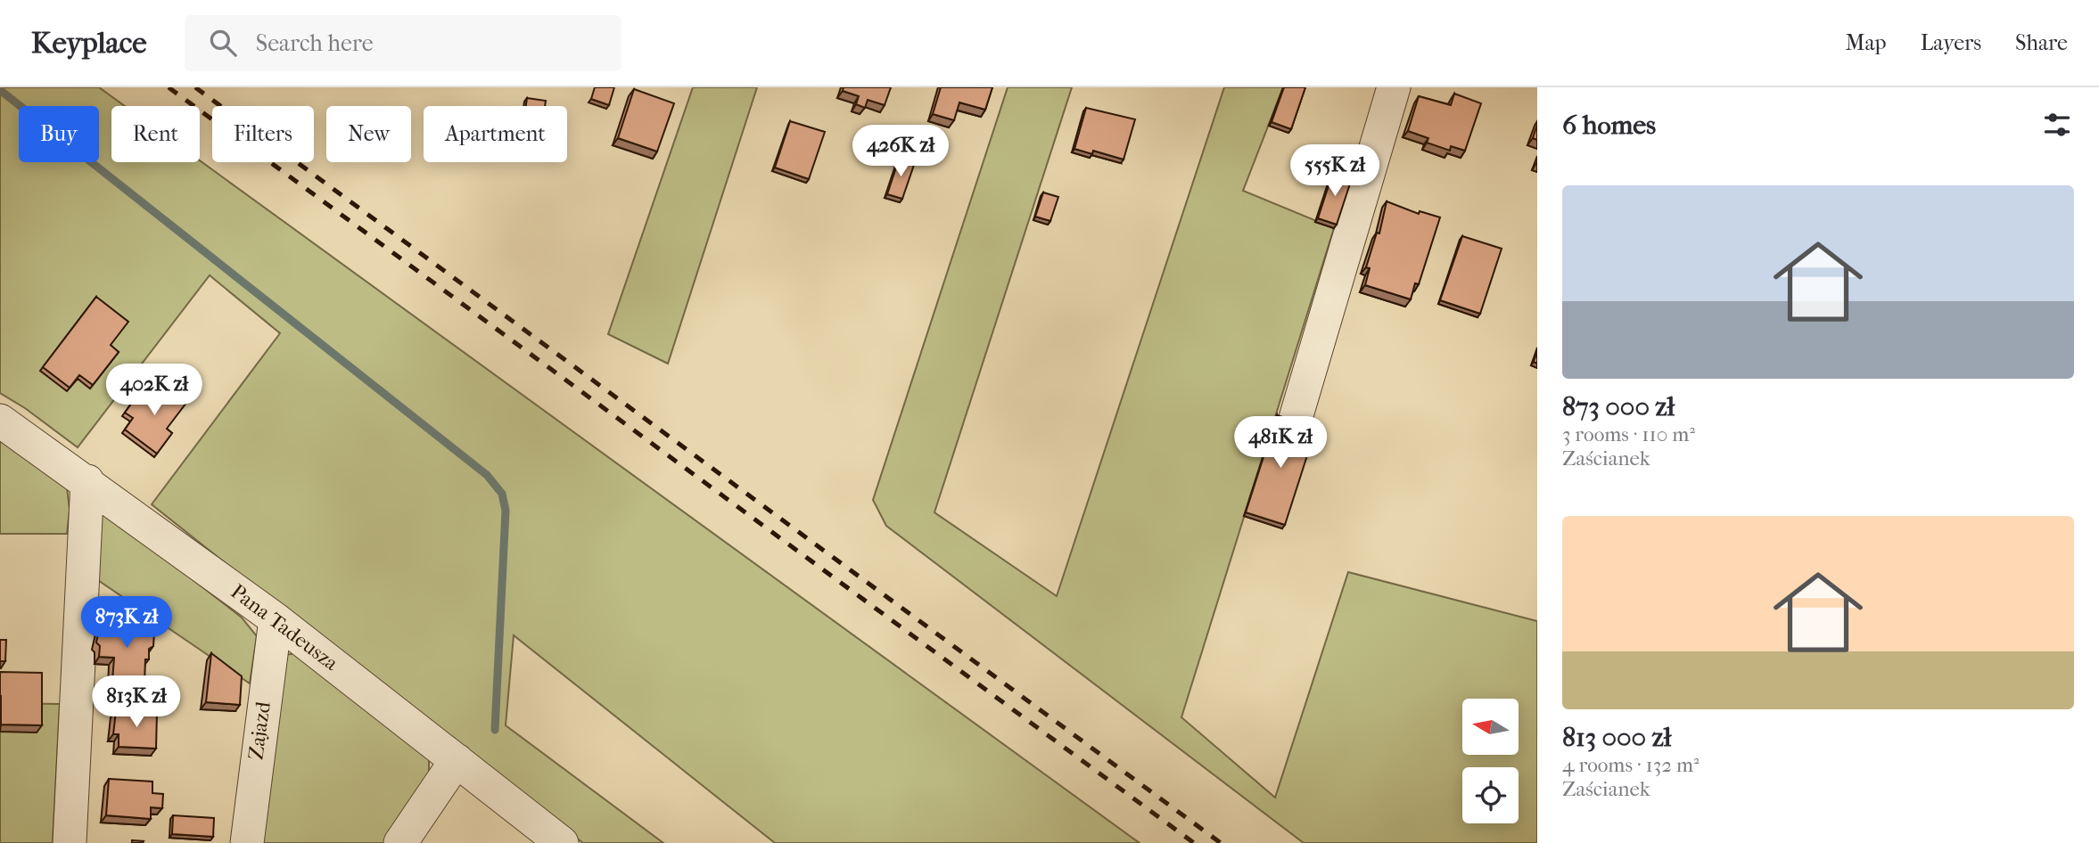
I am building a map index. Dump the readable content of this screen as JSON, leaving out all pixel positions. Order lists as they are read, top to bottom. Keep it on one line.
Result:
{"streets":{"street":["Pana Tadeusza","Zajazd"]},"crossings":[["Pana Tadeusza","Zajazd"]],"north":"left","page":{"header":"Keyplace","search":"Search here","nav":["Map","Layers","Share"],"heading":"6 homes","chip":["Buy","Rent","Filters","New","Apartment"],"price":["426K zł","555K zł","402K zł","481K zł","873K zł","813K zł"],"list":[{"name":"873 000 zł","note":"3 rooms · 110 m² · Zaścianek"},{"name":"813 000 zł","note":"4 rooms · 132 m² · Zaścianek"}]}}
